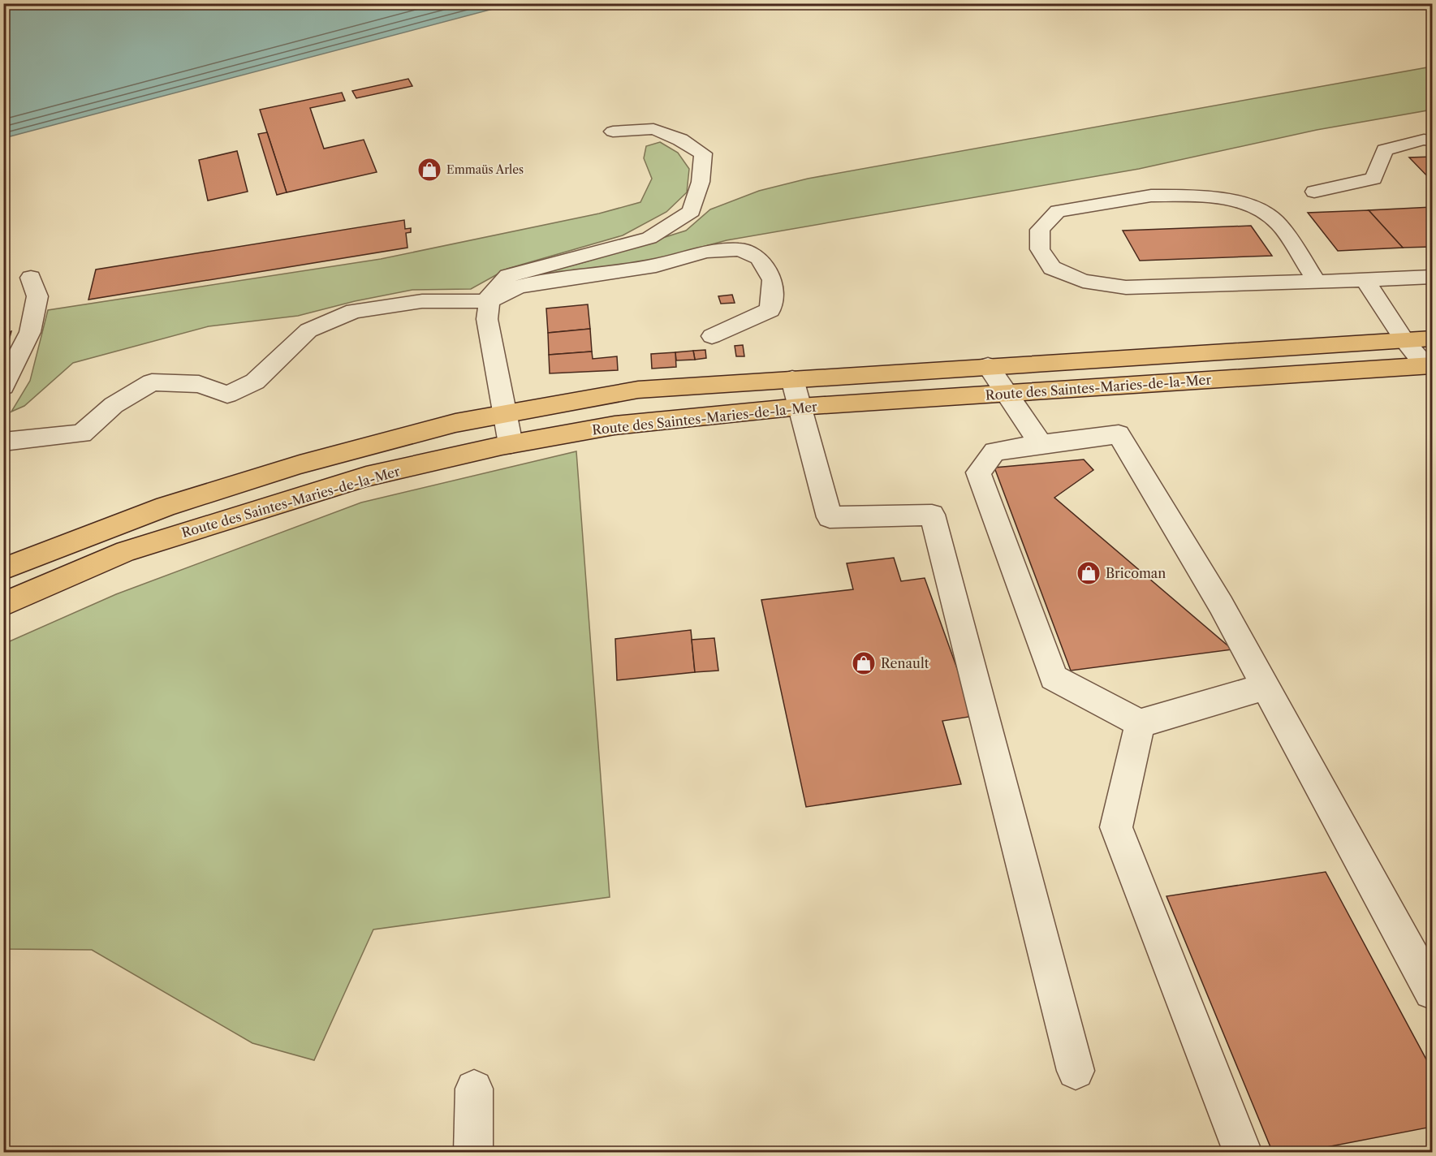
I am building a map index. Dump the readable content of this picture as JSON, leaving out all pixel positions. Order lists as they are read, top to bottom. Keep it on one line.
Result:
{"streets":{"main road":["Route des Saintes-Maries-de-la-Mer"]},"places":{"shop":["Emmaüs Arles","Bricoman","Renault"]}}
